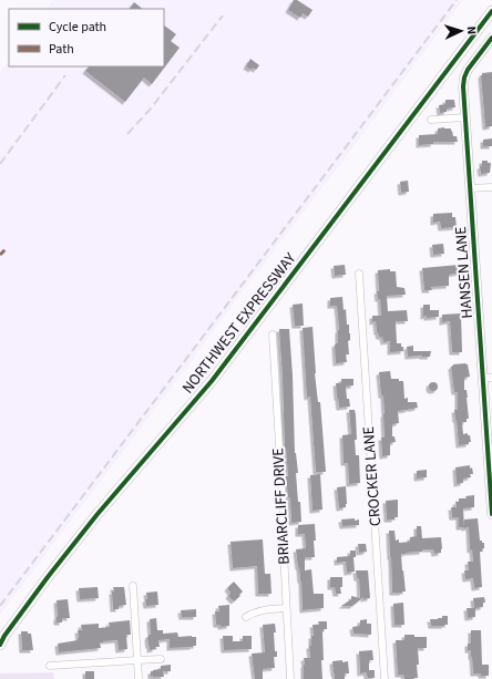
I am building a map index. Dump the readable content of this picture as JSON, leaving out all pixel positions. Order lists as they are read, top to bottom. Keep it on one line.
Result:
{"streets":{"main road":["NORTHWEST EXPRESSWAY"],"street":["HANSEN LANE","CROCKER LANE","BRIARCLIFF DRIVE"]},"legend":["Cycle path","Path"],"north":"right"}
